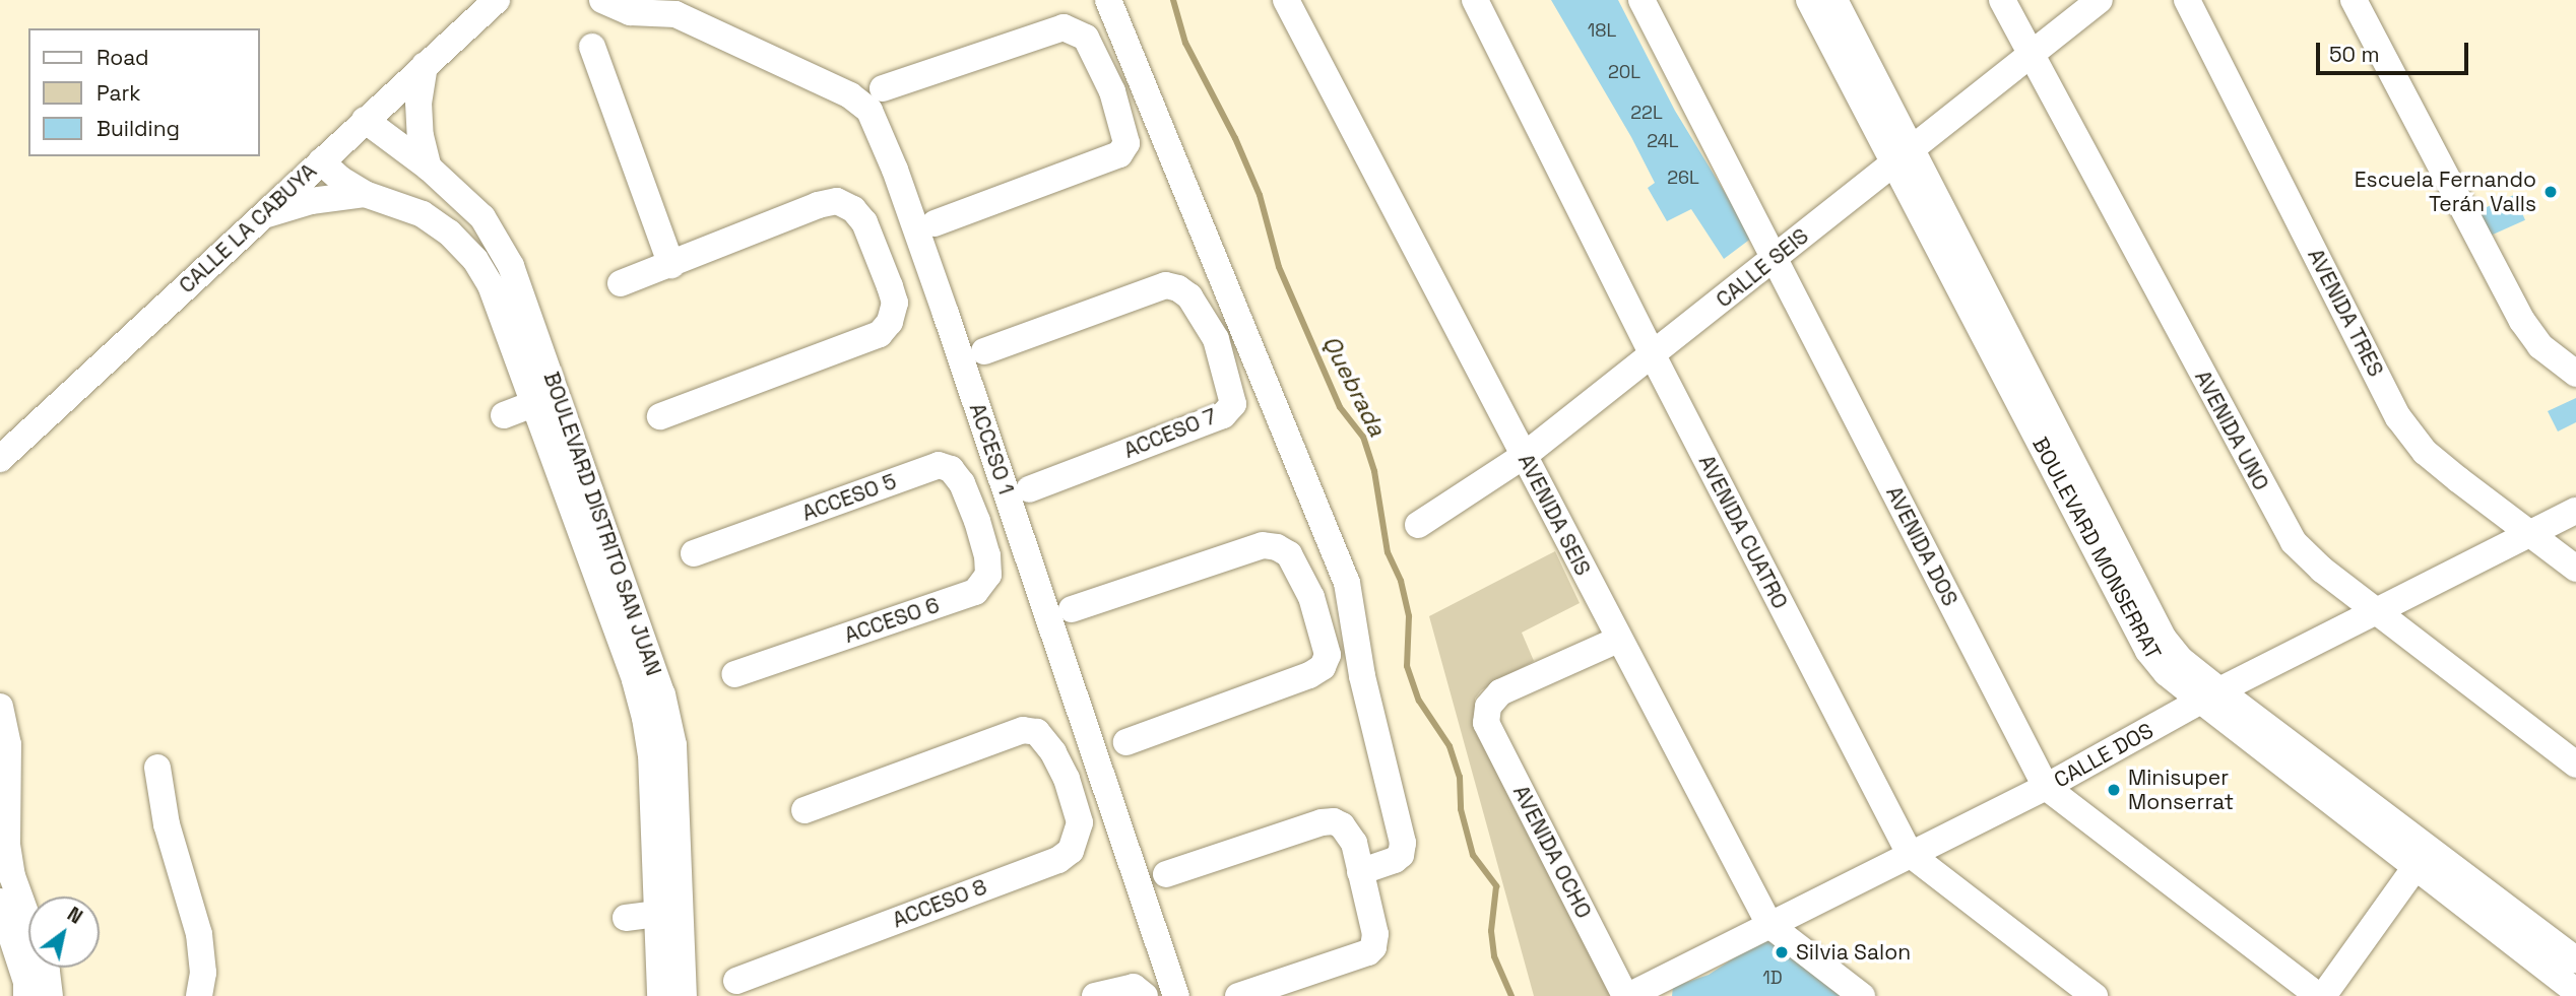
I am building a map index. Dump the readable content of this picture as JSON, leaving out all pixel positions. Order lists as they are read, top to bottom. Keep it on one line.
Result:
{"streets":{"street":["CALLE LA CABUYA","CALLE SEIS","AVENIDA TRES","AVENIDA UNO","ACCESO 7","ACCESO 1","ACCESO 5","AVENIDA SEIS","BOULEVARD DISTRITO SAN JUAN","AVENIDA CUATRO","AVENIDA DOS","BOULEVARD MONSERRAT","ACCESO 6","CALLE DOS","AVENIDA OCHO","ACCESO 8"]},"crossings":[["CALLE LA CABUYA","BOULEVARD DISTRITO SAN JUAN"],["CALLE SEIS","AVENIDA UNO"],["CALLE SEIS","AVENIDA SEIS"],["CALLE SEIS","AVENIDA CUATRO"],["CALLE SEIS","AVENIDA DOS"],["CALLE SEIS","BOULEVARD MONSERRAT"],["AVENIDA TRES","CALLE DOS"],["AVENIDA UNO","CALLE DOS"],["ACCESO 7","ACCESO 1"],["ACCESO 5","ACCESO 6"],["AVENIDA SEIS","CALLE DOS"],["AVENIDA SEIS","AVENIDA OCHO"],["AVENIDA CUATRO","CALLE DOS"],["AVENIDA DOS","CALLE DOS"],["BOULEVARD MONSERRAT","CALLE DOS"],["CALLE DOS","AVENIDA OCHO"]],"water":["Quebrada"],"places":["Escuela Fernando Terán Valls","Minisuper Monserrat","Silvia Salon"],"house_numbers":["18L","20L","22L","24L","26L","1D"],"legend":["Road","Park","Building"],"scale_bar":"50 m","north":"top right"}
